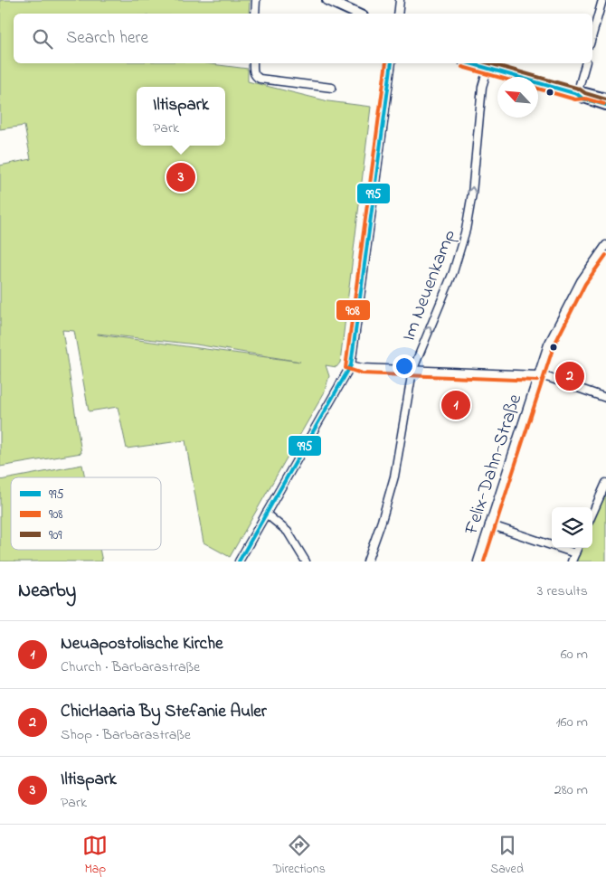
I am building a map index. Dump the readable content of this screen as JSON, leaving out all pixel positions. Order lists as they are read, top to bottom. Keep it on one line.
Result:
{"streets":{"street":["Im Neuenkamp","Felix-Dahn-Straße"]},"one_way":["Im Neuenkamp"],"lines":["transit line 995","transit line 908","transit line 909"],"legend":["995","908","909"],"north":"top left","page":{"search":"Search here","popup":["Iltispark","Park"],"pins":["3","2","1"],"heading":["Nearby","3 results"],"list":[{"mark":"1","name":"Neuapostolische Kirche","note":"Church · Barbarastraße","value":"60 m"},{"mark":"2","name":"ChicHaaria By Stefanie Auler","note":"Shop · Barbarastraße","value":"160 m"},{"mark":"3","name":"Iltispark","note":"Park","value":"280 m"}],"nav":["Map","Directions","Saved"]}}
